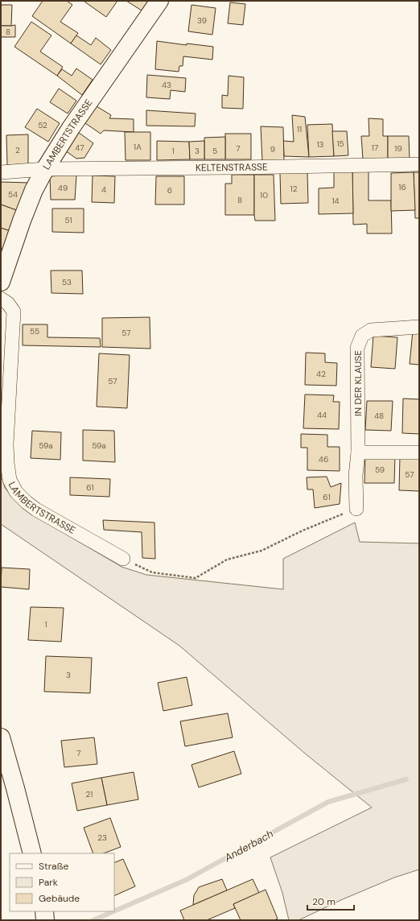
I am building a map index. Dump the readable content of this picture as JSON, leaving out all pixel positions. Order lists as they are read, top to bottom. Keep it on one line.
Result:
{"streets":{"main road":["LAMBERTSTRASSE"],"street":["KELTENSTRASSE","IN DER KLAUSE"]},"crossings":[["LAMBERTSTRASSE","KELTENSTRASSE"]],"water":["Anderbach"],"house_numbers":["39","8","43","52","11","15","13","1A","47","17","7","19","9","2","1","3","5","16","49","12","4","6","54","10","8","14","51","53","55","57","42","57","44","48","59a","59a","46","59","57","61","61","1","3","7","21","23"],"legend":["Straße","Park","Gebäude"],"scale_bar":"20 m"}
